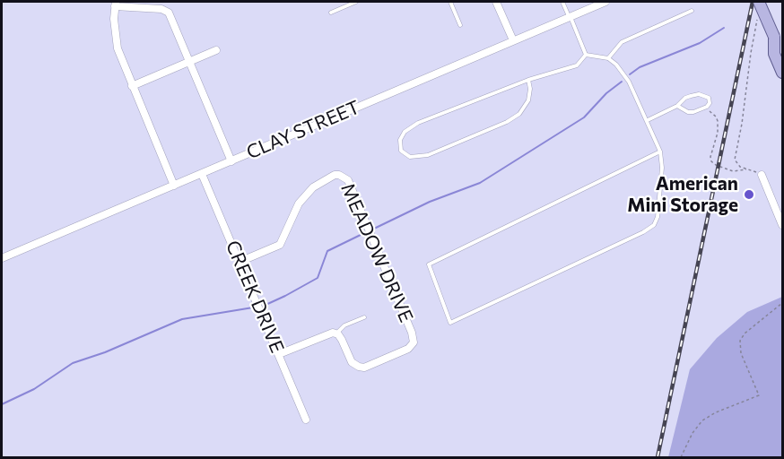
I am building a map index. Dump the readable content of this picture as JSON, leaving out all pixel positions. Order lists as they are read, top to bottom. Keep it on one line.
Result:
{"streets":{"street":["CLAY STREET","MEADOW DRIVE","CREEK DRIVE"]},"crossings":[["CLAY STREET","CREEK DRIVE"],["MEADOW DRIVE","CREEK DRIVE"]],"places":["American Mini Storage"]}
